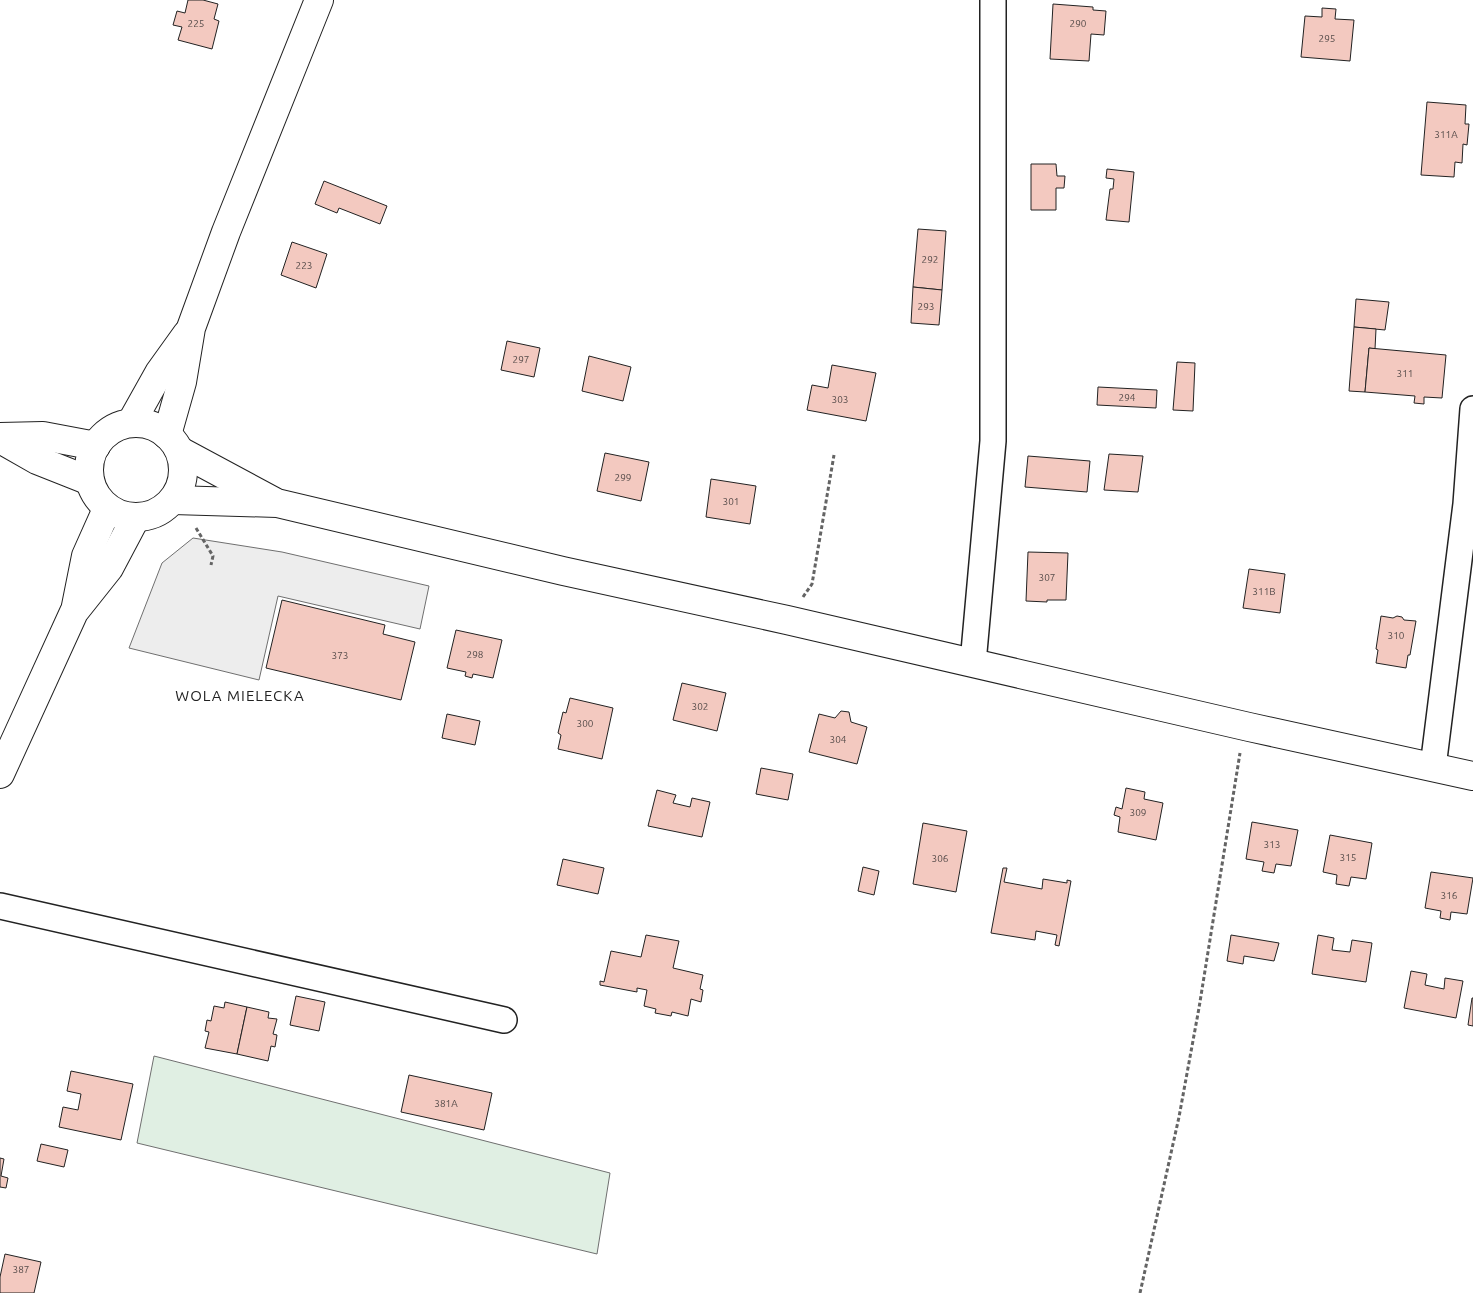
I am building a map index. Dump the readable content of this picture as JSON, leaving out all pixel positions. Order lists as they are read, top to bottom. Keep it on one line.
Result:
{"districts":["WOLA MIELECKA"],"house_numbers":["225","290","295","311A","292","223","293","297","311","294","303","299","301","307","311B","310","298","373","302","300","304","309","313","315","306","316","381A","387"]}
